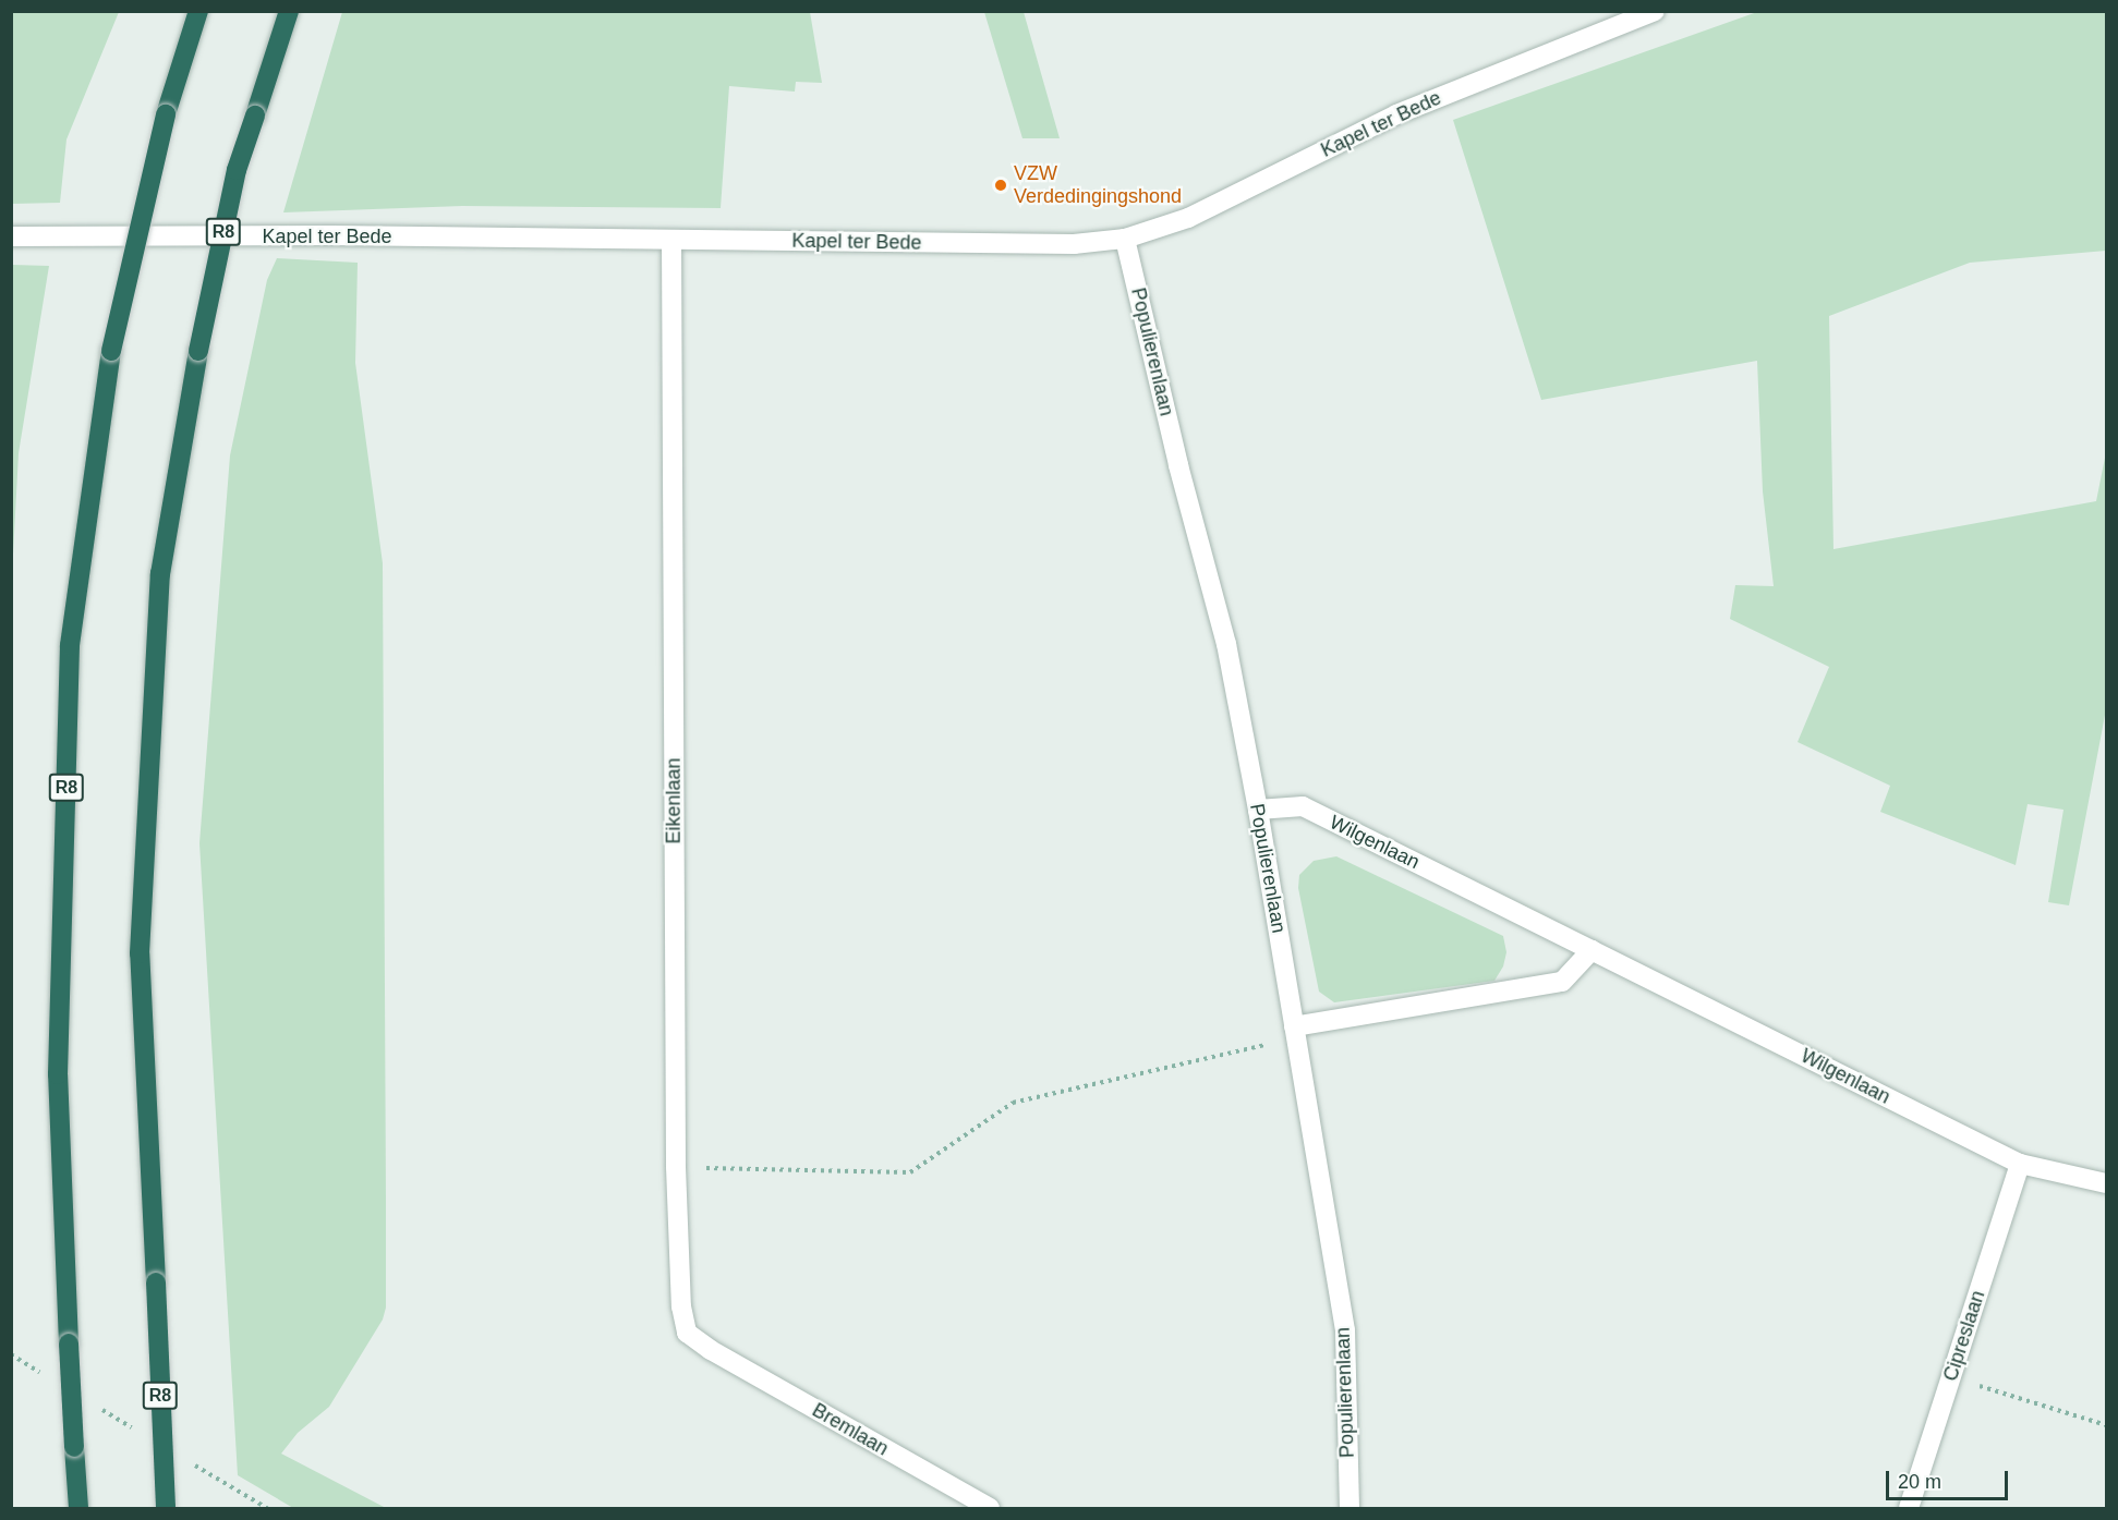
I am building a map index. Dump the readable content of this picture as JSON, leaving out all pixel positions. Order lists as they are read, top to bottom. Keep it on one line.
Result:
{"streets":{"highway":["R8"],"street":["Kapel ter Bede","Populierenlaan","Eikenlaan","Wilgenlaan","Cipreslaan","Bremlaan"]},"crossings":[["Kapel ter Bede","Populierenlaan"],["Kapel ter Bede","Eikenlaan"],["Populierenlaan","Wilgenlaan"],["Eikenlaan","Bremlaan"],["Wilgenlaan","Cipreslaan"]],"places":["VZW Verdedingingshond"],"scale_bar":"20 m"}
